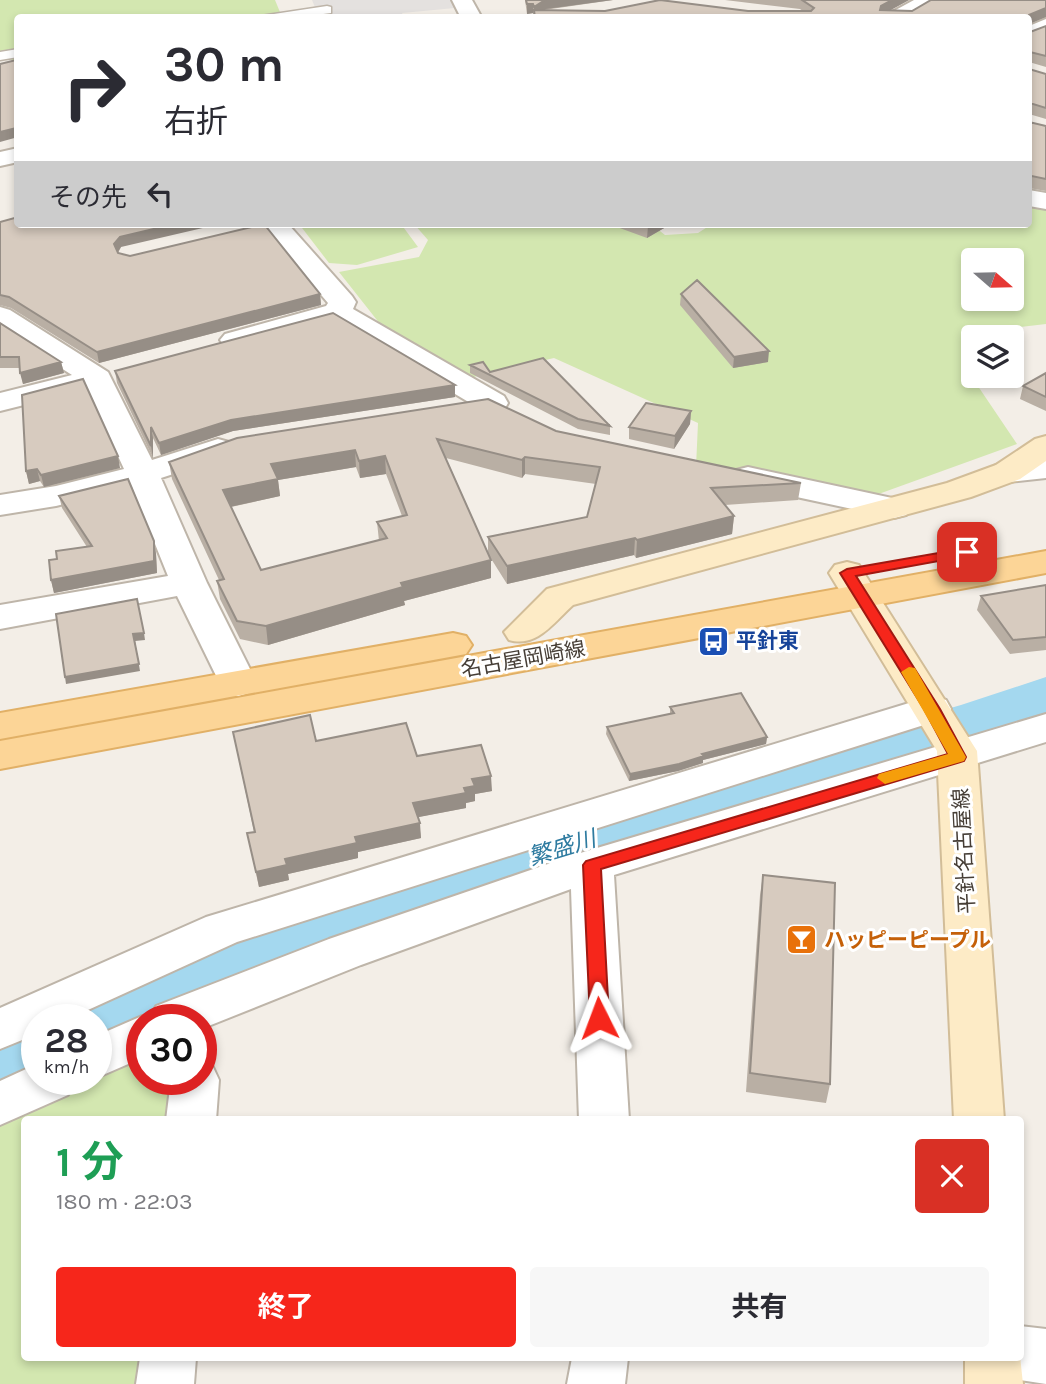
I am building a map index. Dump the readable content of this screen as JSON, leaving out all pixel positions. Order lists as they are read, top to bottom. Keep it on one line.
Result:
{"streets":{"main road":["名古屋岡崎線"],"street":["平針名古屋線"]},"water":["繁盛川"],"places":{"bus stop":["平針東"],"bar":["ハッピーピープル"]},"north":"right","page":{"turn":["30 m","右折"],"then":"その先","speed":"28 km/h","limit":"30","heading":["1 分","180 m · 22:03"],"buttons":["終了","共有"]}}
